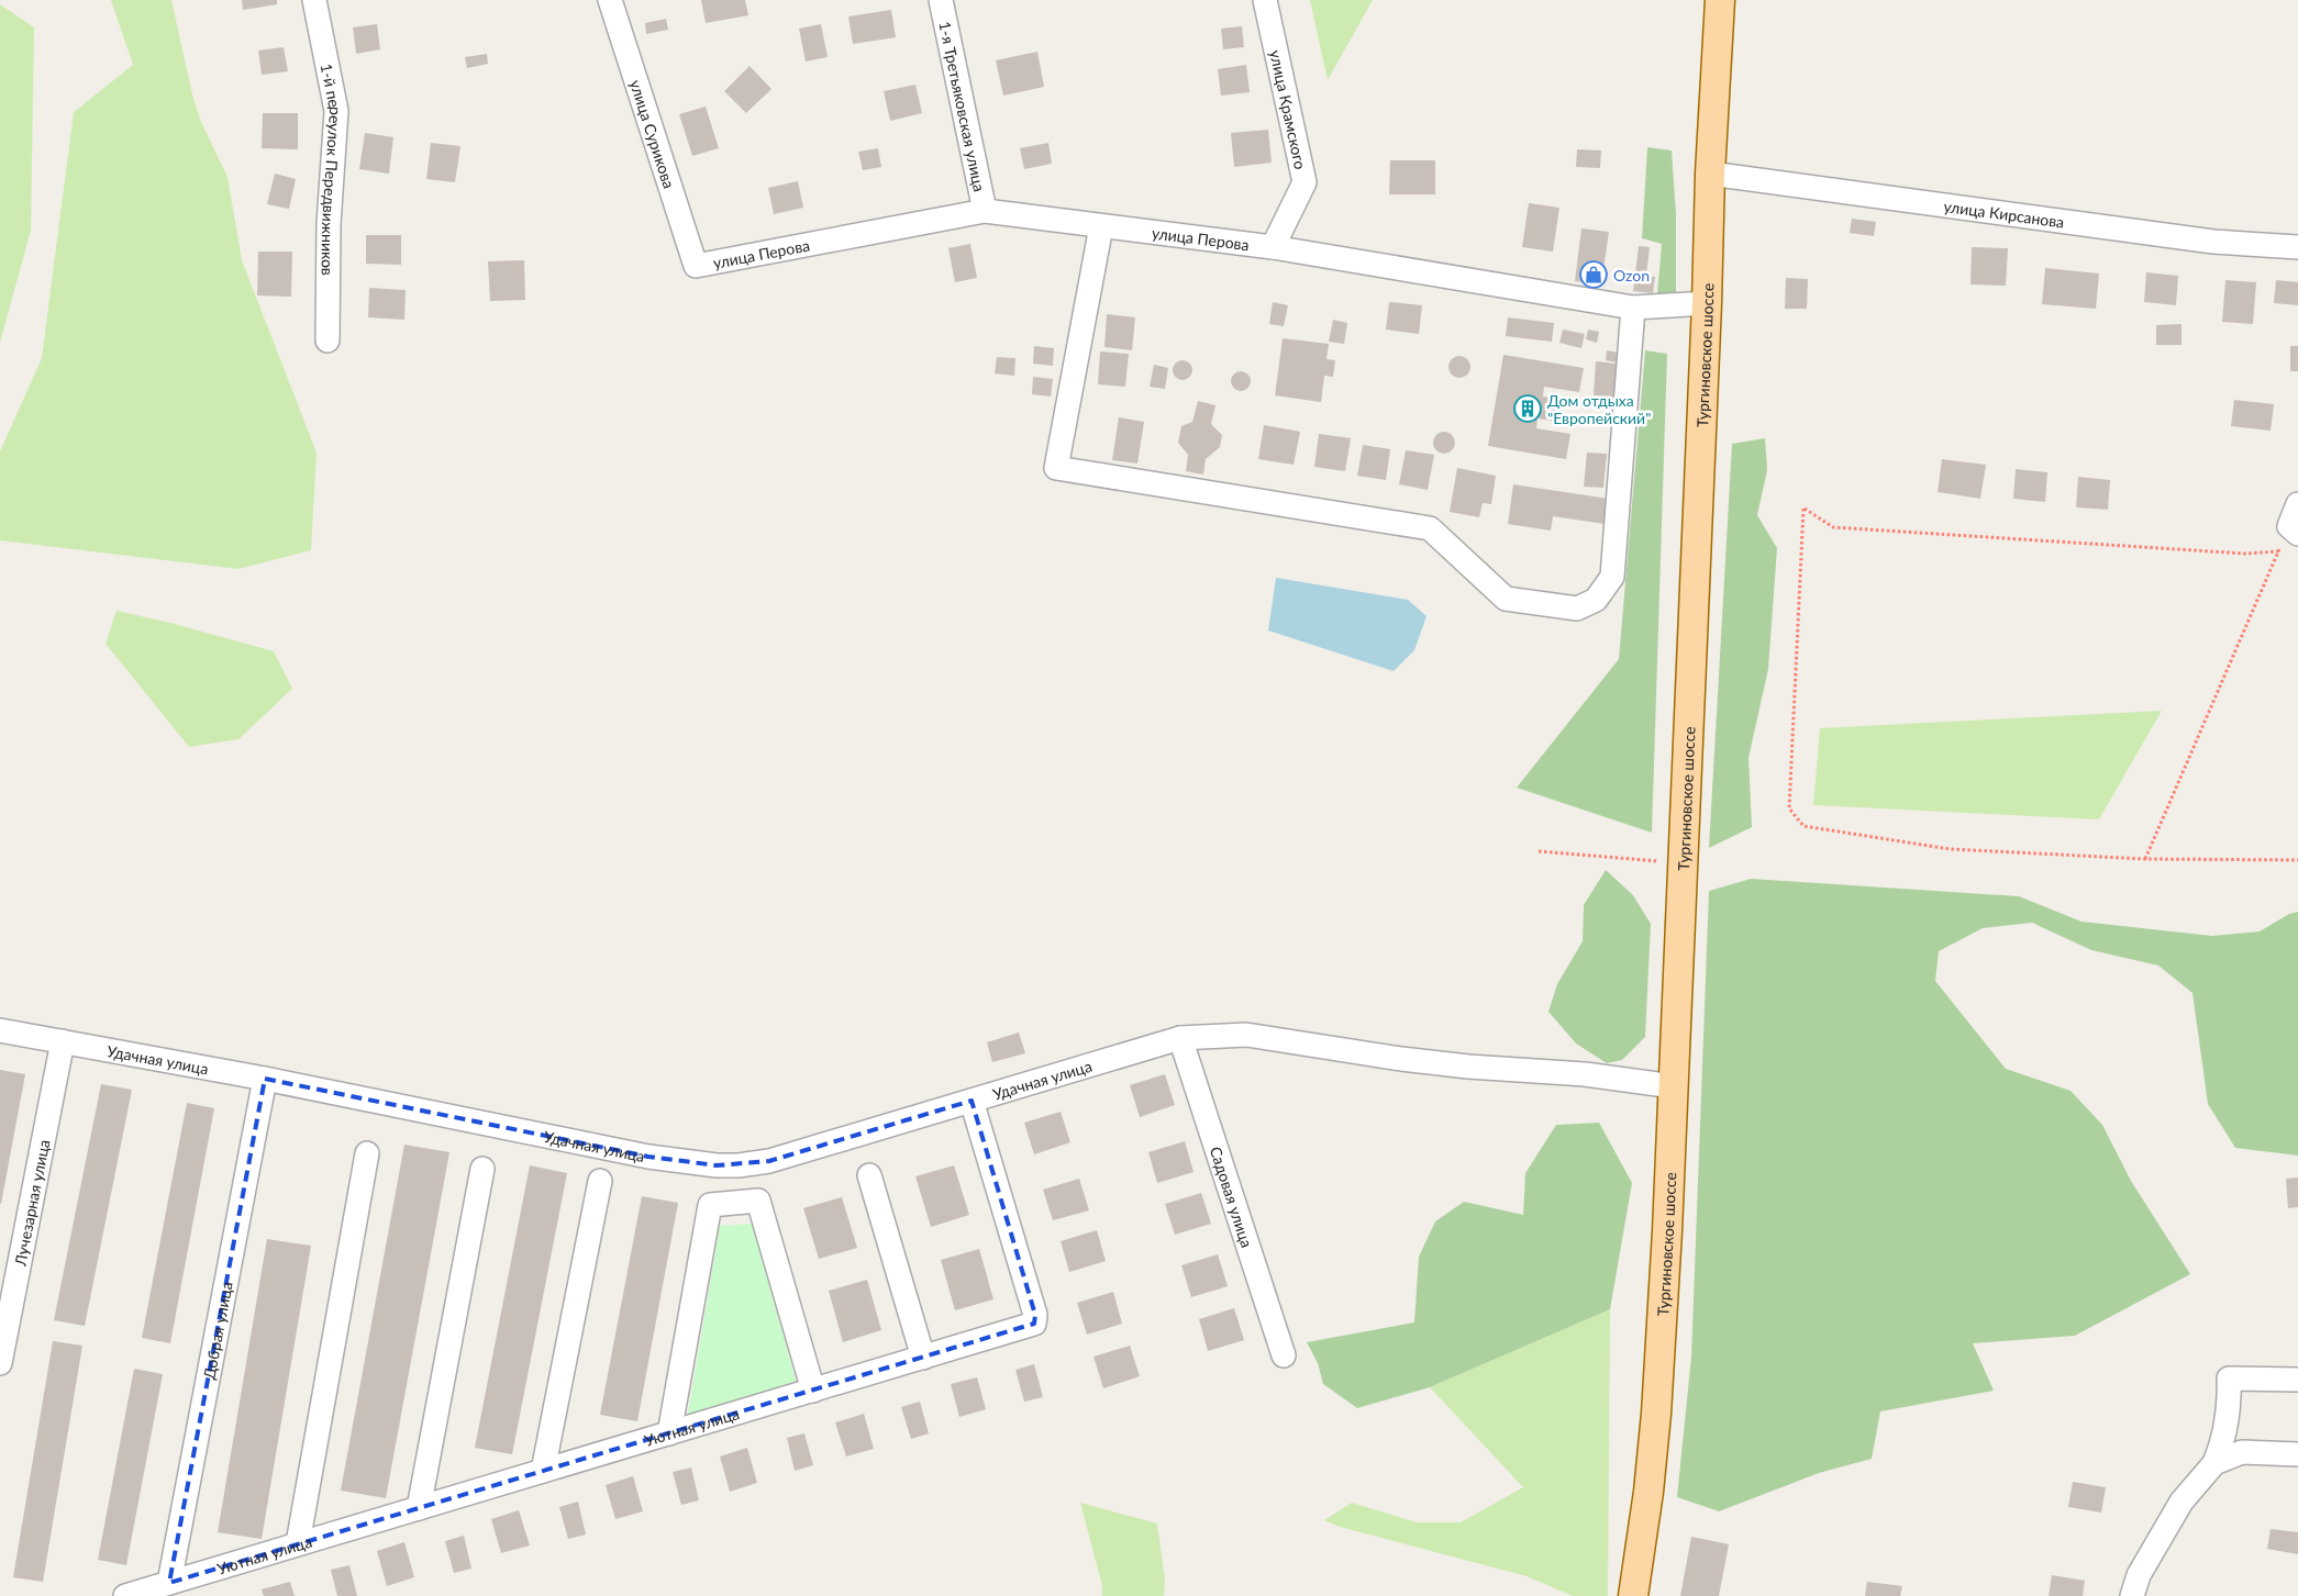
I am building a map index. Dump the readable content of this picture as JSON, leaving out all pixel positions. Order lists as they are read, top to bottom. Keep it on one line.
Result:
{"streets":{"main road":["Тургиновское шоссе"],"street":["1-я Третьяковская улица","улица Крамского","улица Сурикова","1-й переулок Передвижников","улица Кирсанова","улица Перова","Удачная улица","Садовая улица","Лучезарная улица","Добрая улица","Уютная улица"]},"crossings":[["1-я Третьяковская улица","улица Перова"],["улица Крамского","улица Перова"],["улица Сурикова","улица Перова"],["улица Кирсанова","Тургиновское шоссе"],["улица Перова","Тургиновское шоссе"],["Тургиновское шоссе","Удачная улица"],["Удачная улица","Садовая улица"],["Удачная улица","Лучезарная улица"],["Удачная улица","Добрая улица"],["Удачная улица","Уютная улица"],["Добрая улица","Уютная улица"]],"places":{"shop":["Ozon"],"building":["Дом отдыха \"Европейский\""]}}
